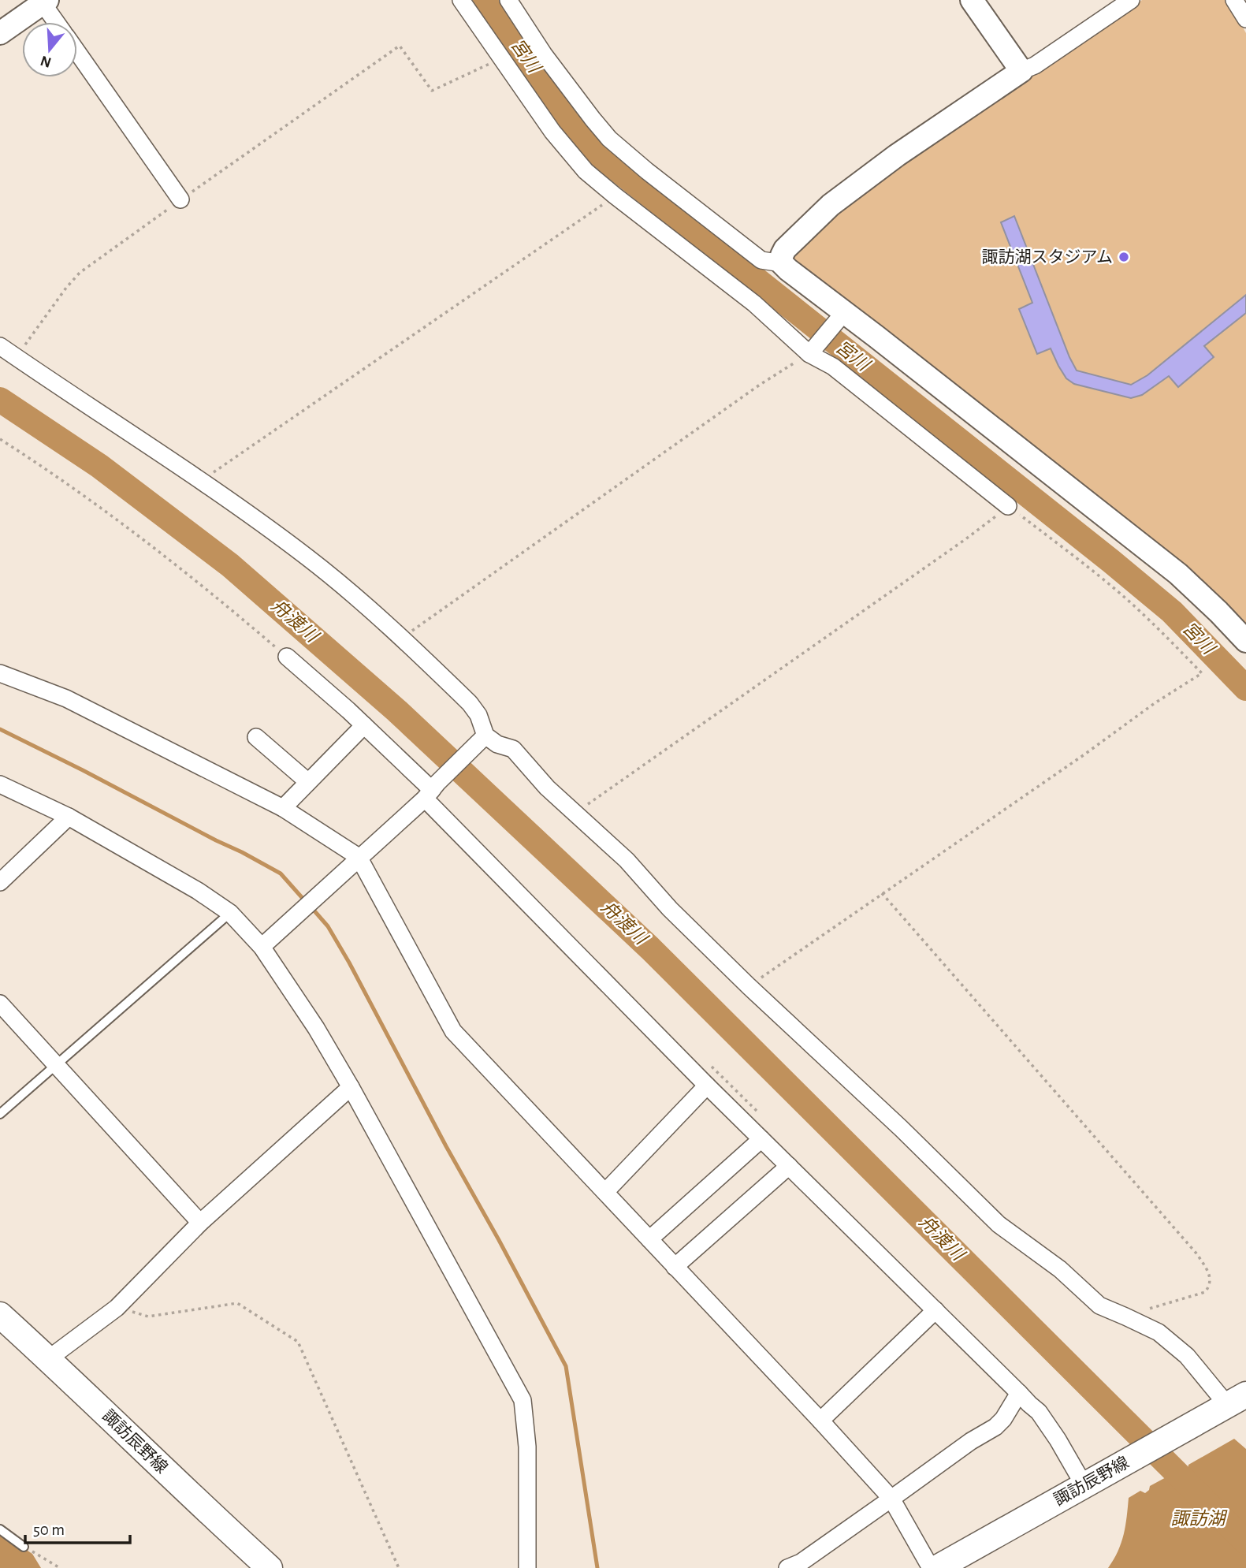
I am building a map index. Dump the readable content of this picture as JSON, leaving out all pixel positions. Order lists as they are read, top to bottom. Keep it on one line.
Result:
{"streets":{"main road":["諏訪辰野線"]},"water":["宮川","舟渡川","諏訪湖"],"places":["諏訪湖スタジアム"],"scale_bar":"50 m","north":"bottom"}
